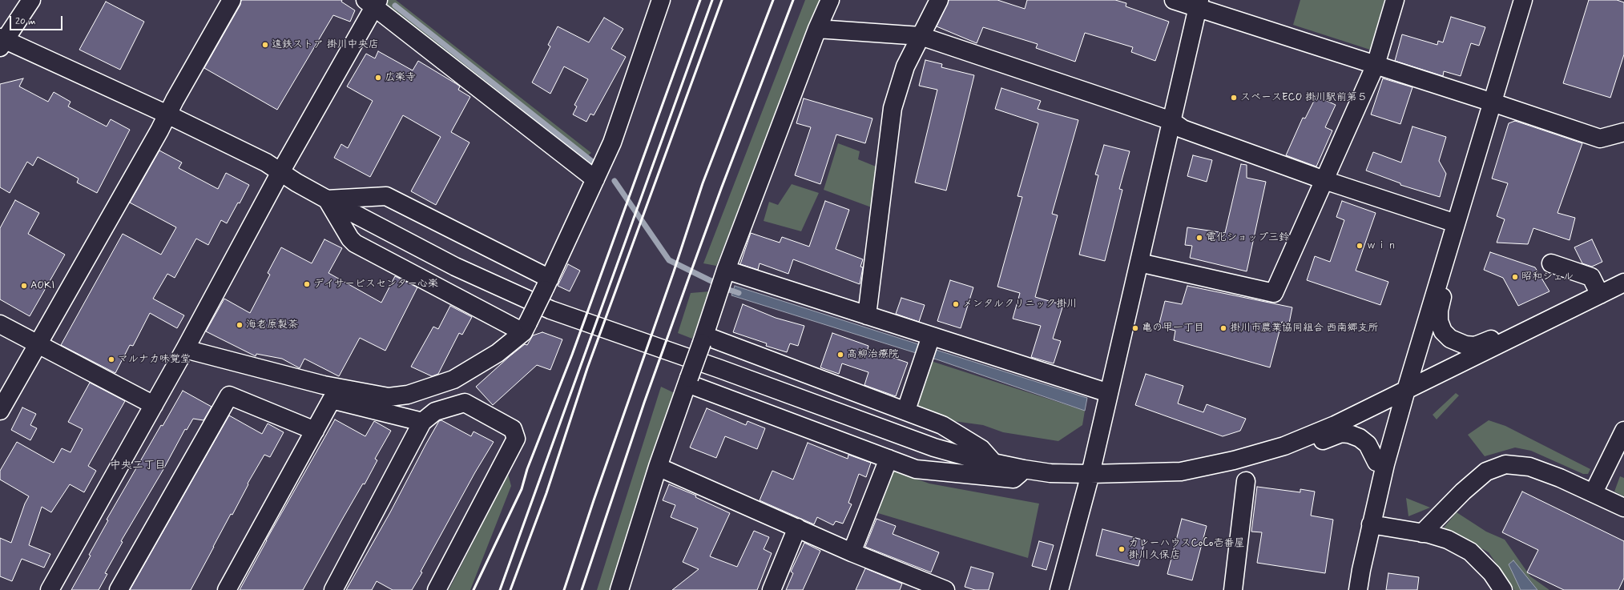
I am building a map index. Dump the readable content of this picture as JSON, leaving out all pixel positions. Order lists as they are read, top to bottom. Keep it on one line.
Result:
{"districts":["中央二丁目"],"places":["遠鉄ストア 掛川中央店","広楽寺","スペースECO 掛川駅前第５","電化ショップ三鈴","ｗｉｎ","昭和シェル","デイサービスセンター心楽","AOKI","メンタルクリニック掛川","海老原製茶","亀の甲一丁目","掛川市農業協同組合 西南郷支所","高柳治療院","マルナカ味覚堂","カレーハウスCoCo壱番屋 掛川久保店"],"scale_bar":"20 m"}
